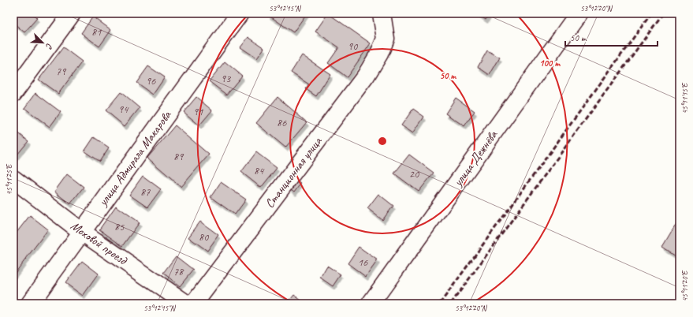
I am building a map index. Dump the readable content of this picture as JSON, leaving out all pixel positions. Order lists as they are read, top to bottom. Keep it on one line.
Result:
{"streets":{"street":["улица Адмирала Макарова","улица Дежнёва","Станционная улица","Моховой проезд"]},"crossings":[["улица Адмирала Макарова","Моховой проезд"]],"house_numbers":["81","90","79","93","96","94","91","86","89","84","20","87","85","80","16","78"],"scale_bar":"50 m","north":"bottom right","coordinates":["53°12'15\"N","53°12'20\"N","45°11'15\"E","45°11'25\"E","45°11'20\"E"],"rings":["100 m","50 m"]}
